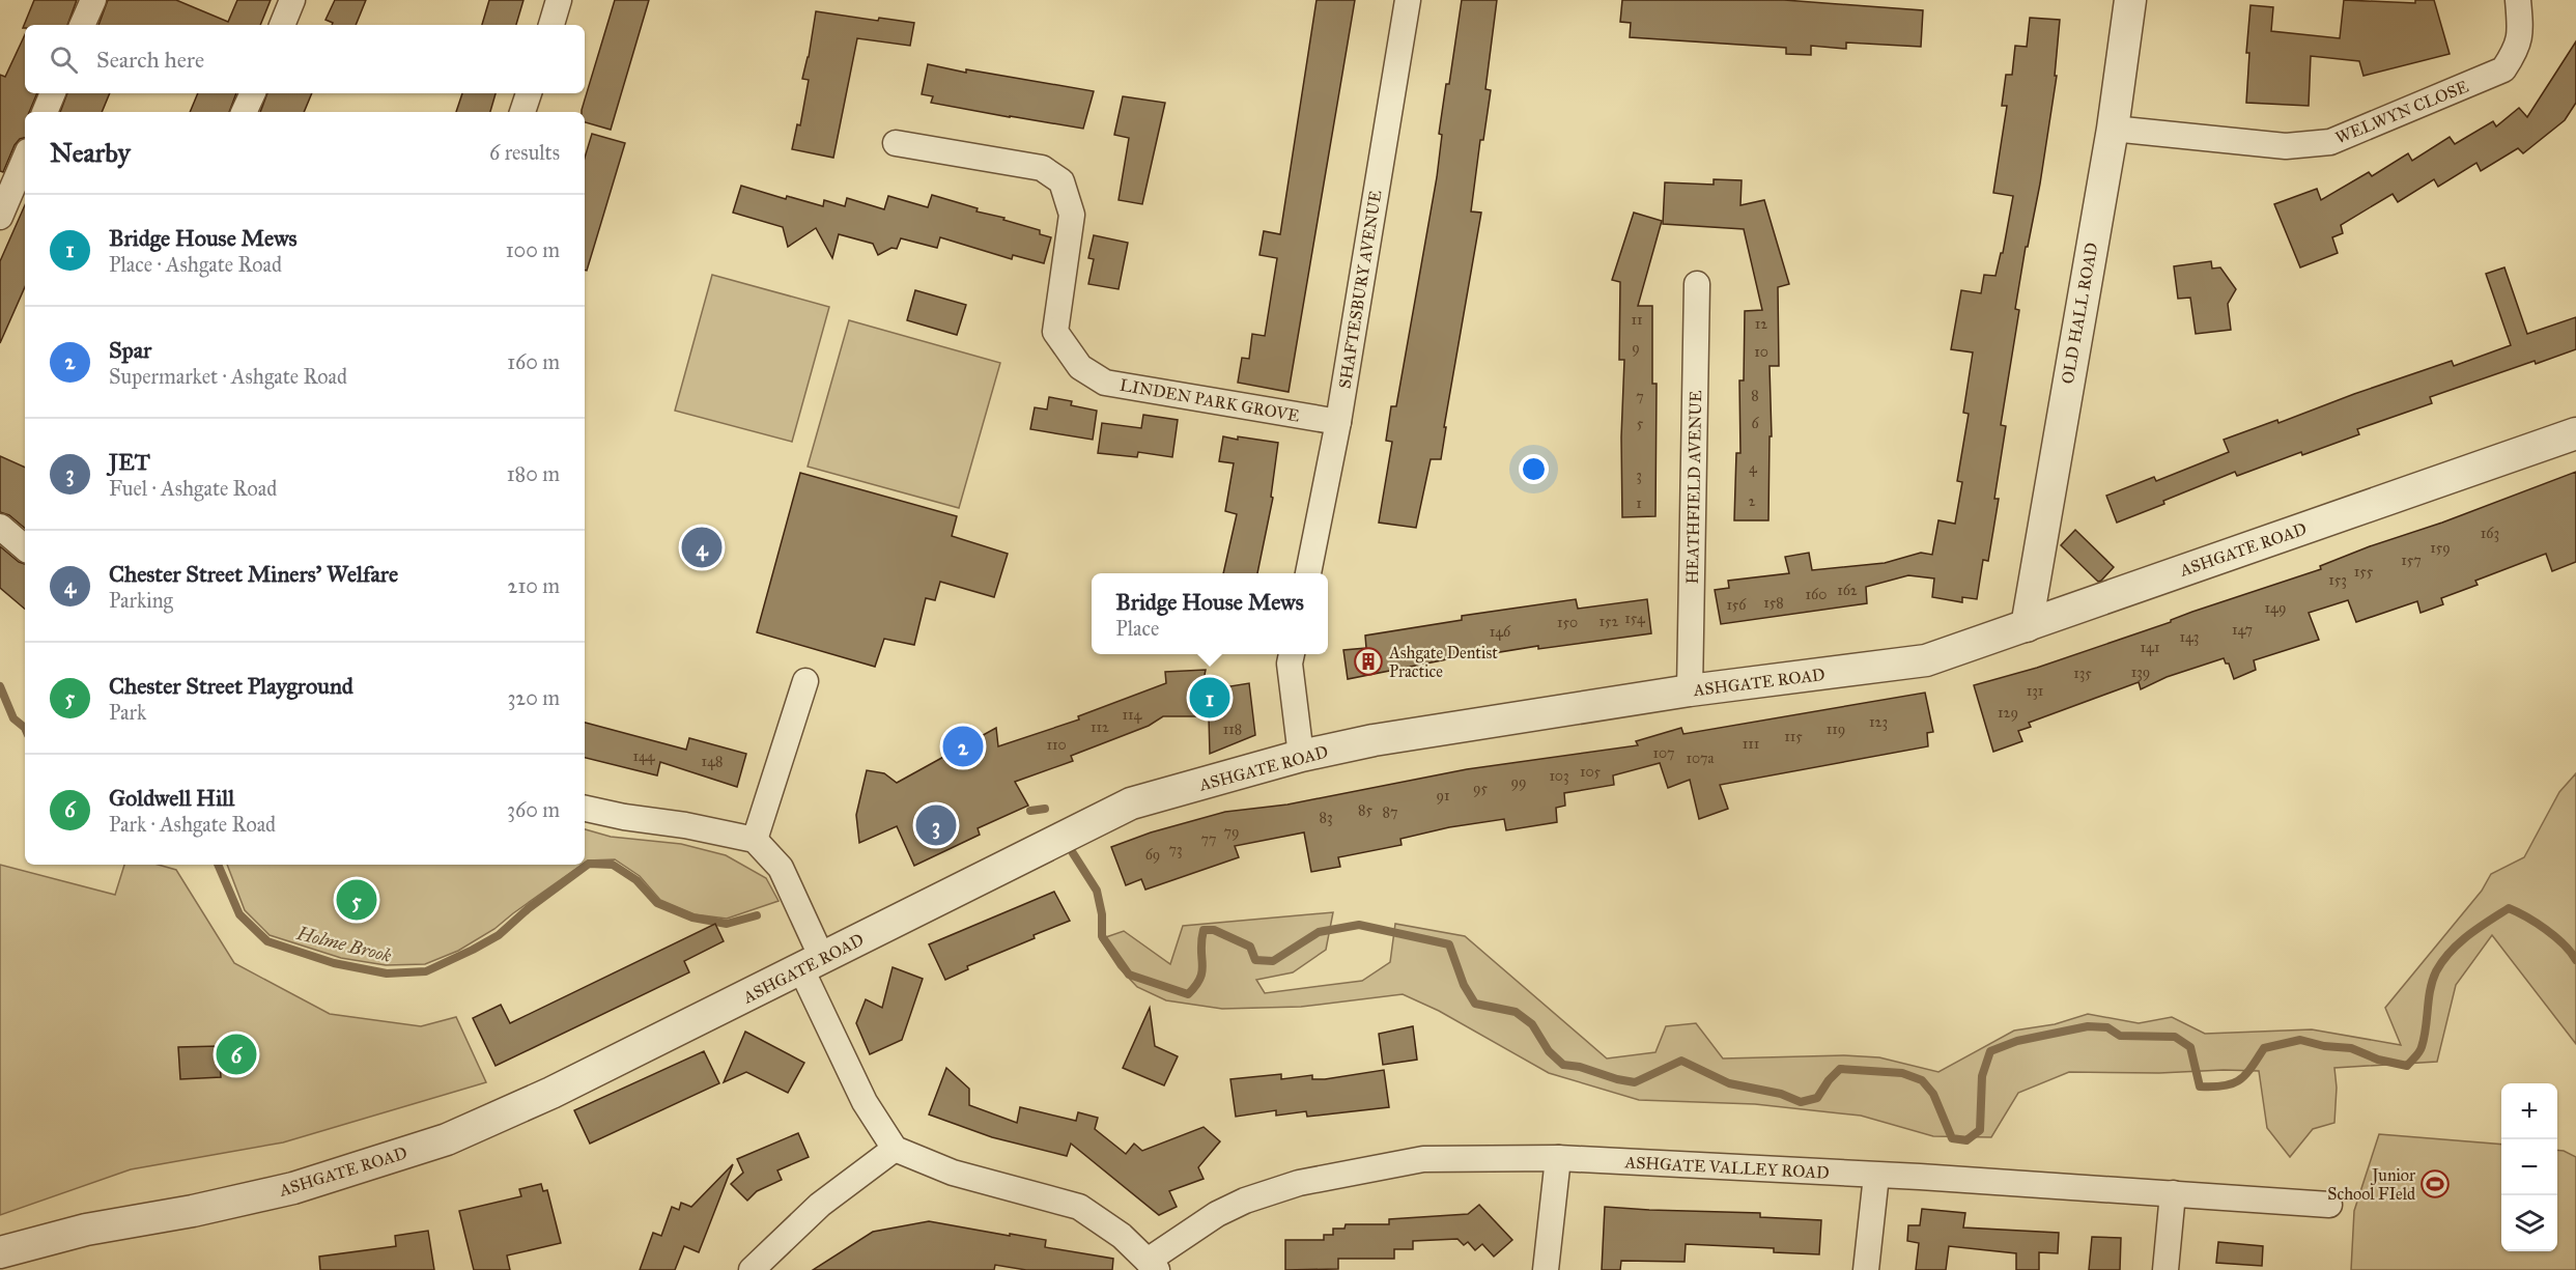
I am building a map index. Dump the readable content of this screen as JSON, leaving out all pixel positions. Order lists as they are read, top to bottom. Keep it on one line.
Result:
{"streets":{"street":["WELWYN CLOSE","SHAFTESBURY AVENUE","OLD HALL ROAD","LINDEN PARK GROVE","HEATHFIELD AVENUE","ASHGATE ROAD","ASHGATE VALLEY ROAD"]},"crossings":[["WELWYN CLOSE","OLD HALL ROAD"],["SHAFTESBURY AVENUE","LINDEN PARK GROVE"],["OLD HALL ROAD","ASHGATE ROAD"],["HEATHFIELD AVENUE","ASHGATE ROAD"]],"water":["Holme Brook"],"places":{"building":["Ashgate Dentist Practice"],"sports":["Junior School FIeld"]},"house_numbers":["11","12","9","10","8","7","5","6","4","3","2","1","163","159","157","155","153","162","160","158","156","149","154","152","150","147","146","143","141","139","135","131","129","114","123","112","118","119","115","111","110","107","144","107a","148","105","103","99","95","91","85","87","83","79","77","73","69"],"page":{"search":"Search here","heading":["Nearby","6 results"],"list":[{"mark":"1","name":"Bridge House Mews","note":"Place · Ashgate Road","value":"100 m"},{"mark":"2","name":"Spar","note":"Supermarket · Ashgate Road","value":"160 m"},{"mark":"3","name":"JET","note":"Fuel · Ashgate Road","value":"180 m"},{"mark":"4","name":"Chester Street Miners' Welfare","note":"Parking","value":"210 m"},{"mark":"5","name":"Chester Street Playground","note":"Park","value":"320 m"},{"mark":"6","name":"Goldwell Hill","note":"Park · Ashgate Road","value":"360 m"}],"pins":["4","1","2","3","5","6"],"popup":["Bridge House Mews","Place"],"map_buttons":["+","−"]}}
